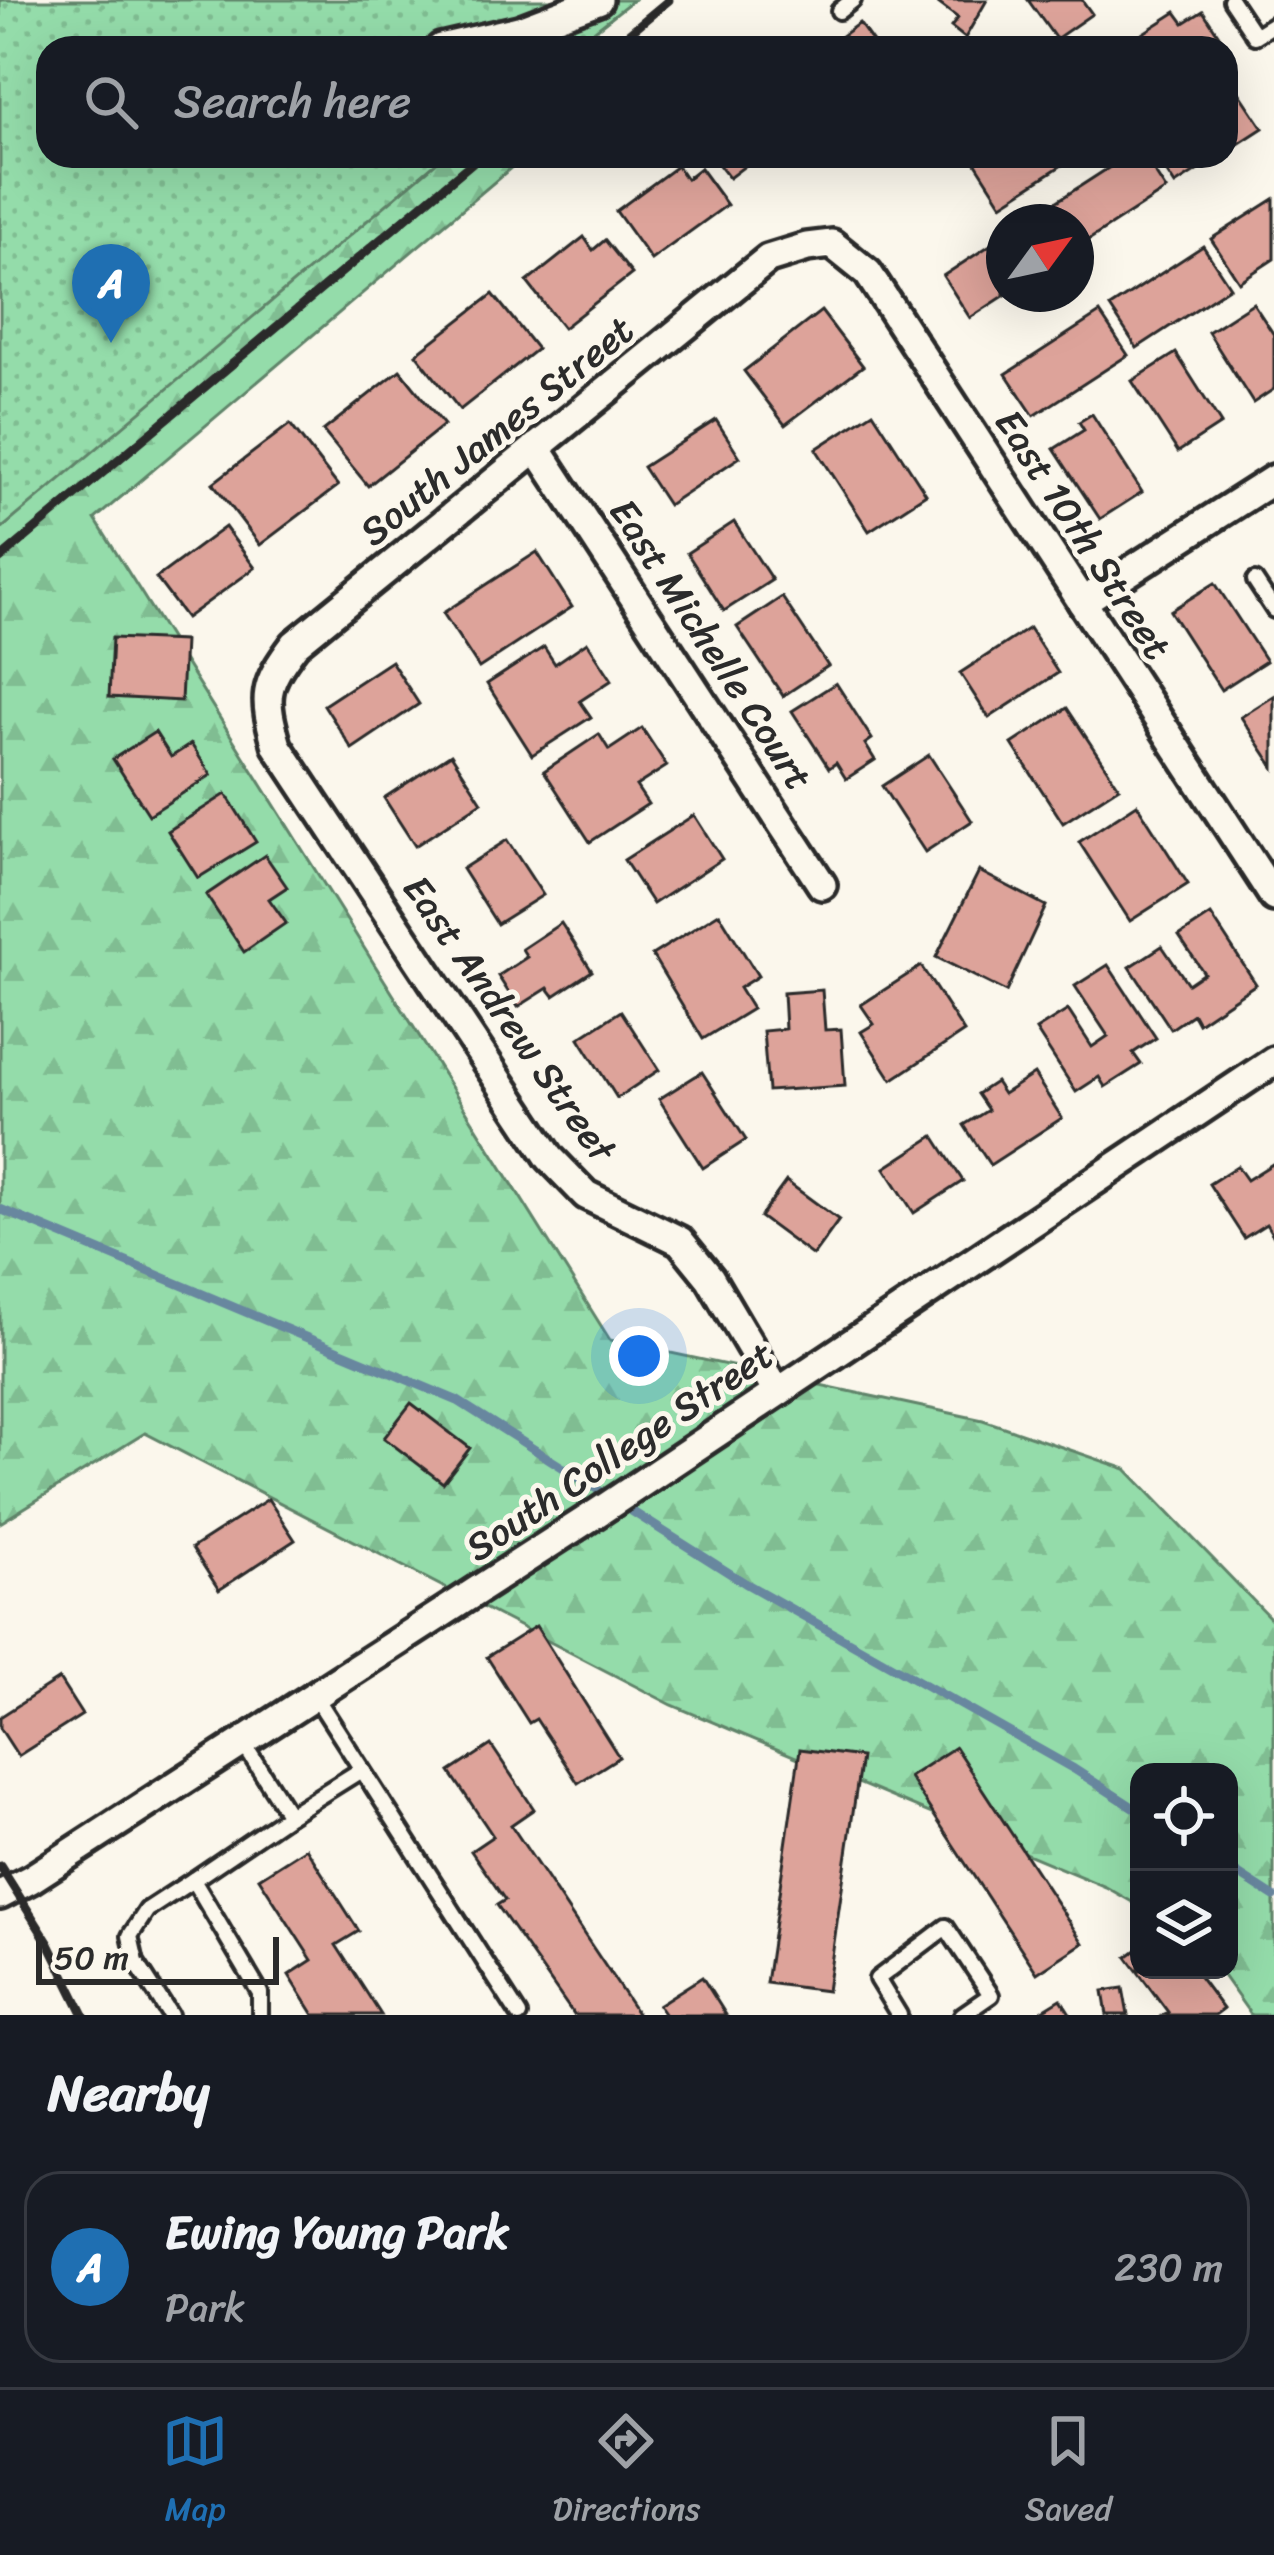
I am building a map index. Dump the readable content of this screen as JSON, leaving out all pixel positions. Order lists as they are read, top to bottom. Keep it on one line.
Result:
{"streets":{"street":["South James Street","East 10th Street","East Michelle Court","East Andrew Street","South College Street"]},"crossings":[["South James Street","East 10th Street"],["South James Street","East Michelle Court"],["South James Street","East Andrew Street"],["East Andrew Street","South College Street"]],"scale_bar":"50 m","north":"top right","page":{"search":"Search here","pins":"A","scale":"50 m","heading":"Nearby","list":[{"mark":"A","name":"Ewing Young Park","note":"Park","value":"230 m"}],"nav":["Map","Directions","Saved"]}}
